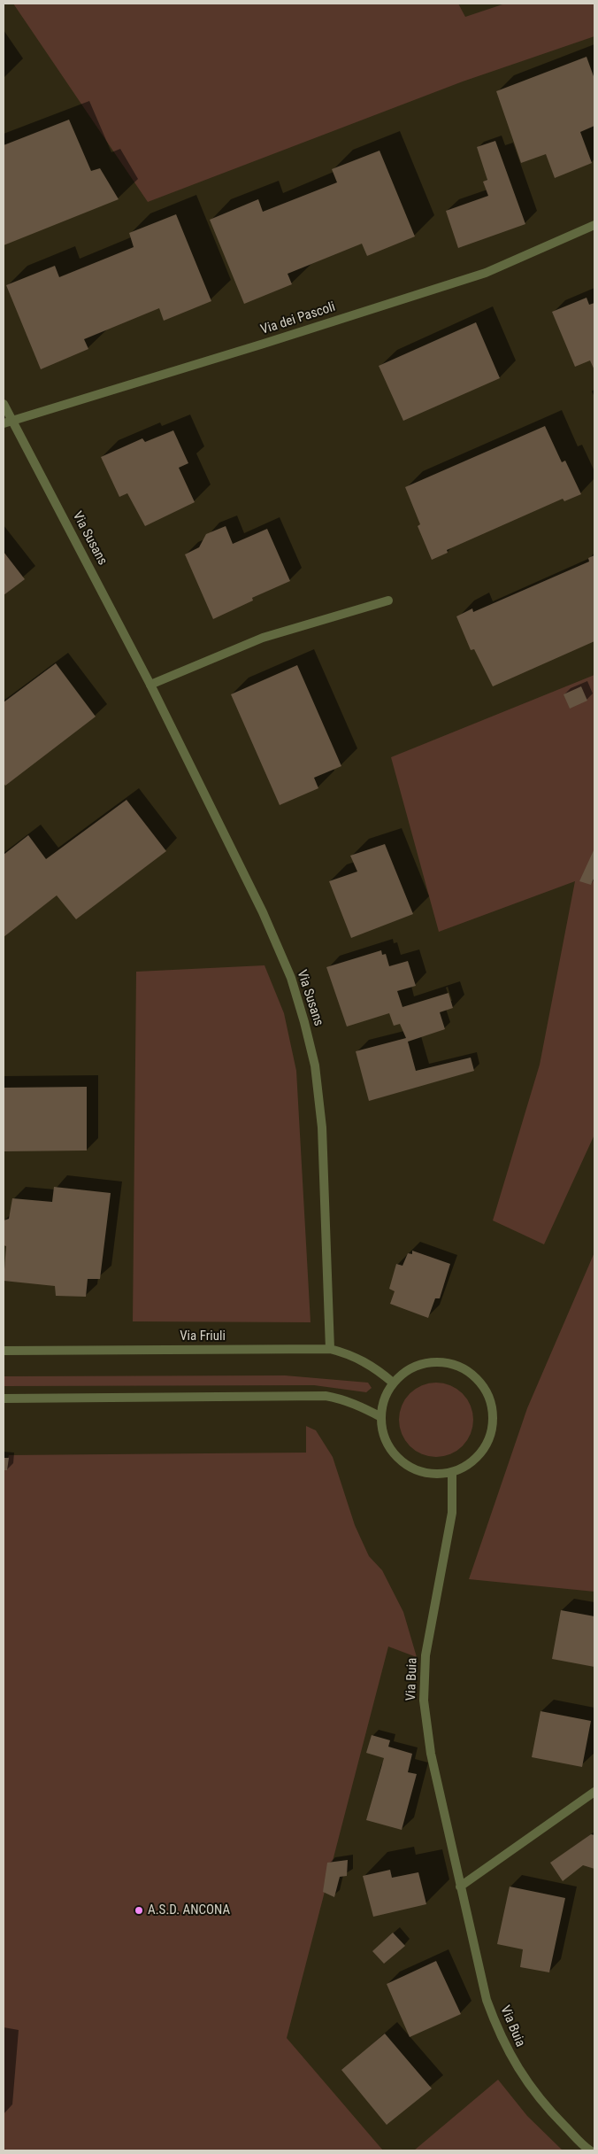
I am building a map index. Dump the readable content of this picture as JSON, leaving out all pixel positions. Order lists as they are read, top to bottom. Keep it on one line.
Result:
{"streets":{"street":["Via dei Pascoli","Via Susans","Via Friuli","Via Buia"]},"crossings":[["Via dei Pascoli","Via Susans"],["Via Susans","Via Friuli"],["Via Friuli","Via Buia"]],"places":["A.S.D. ANCONA"]}
